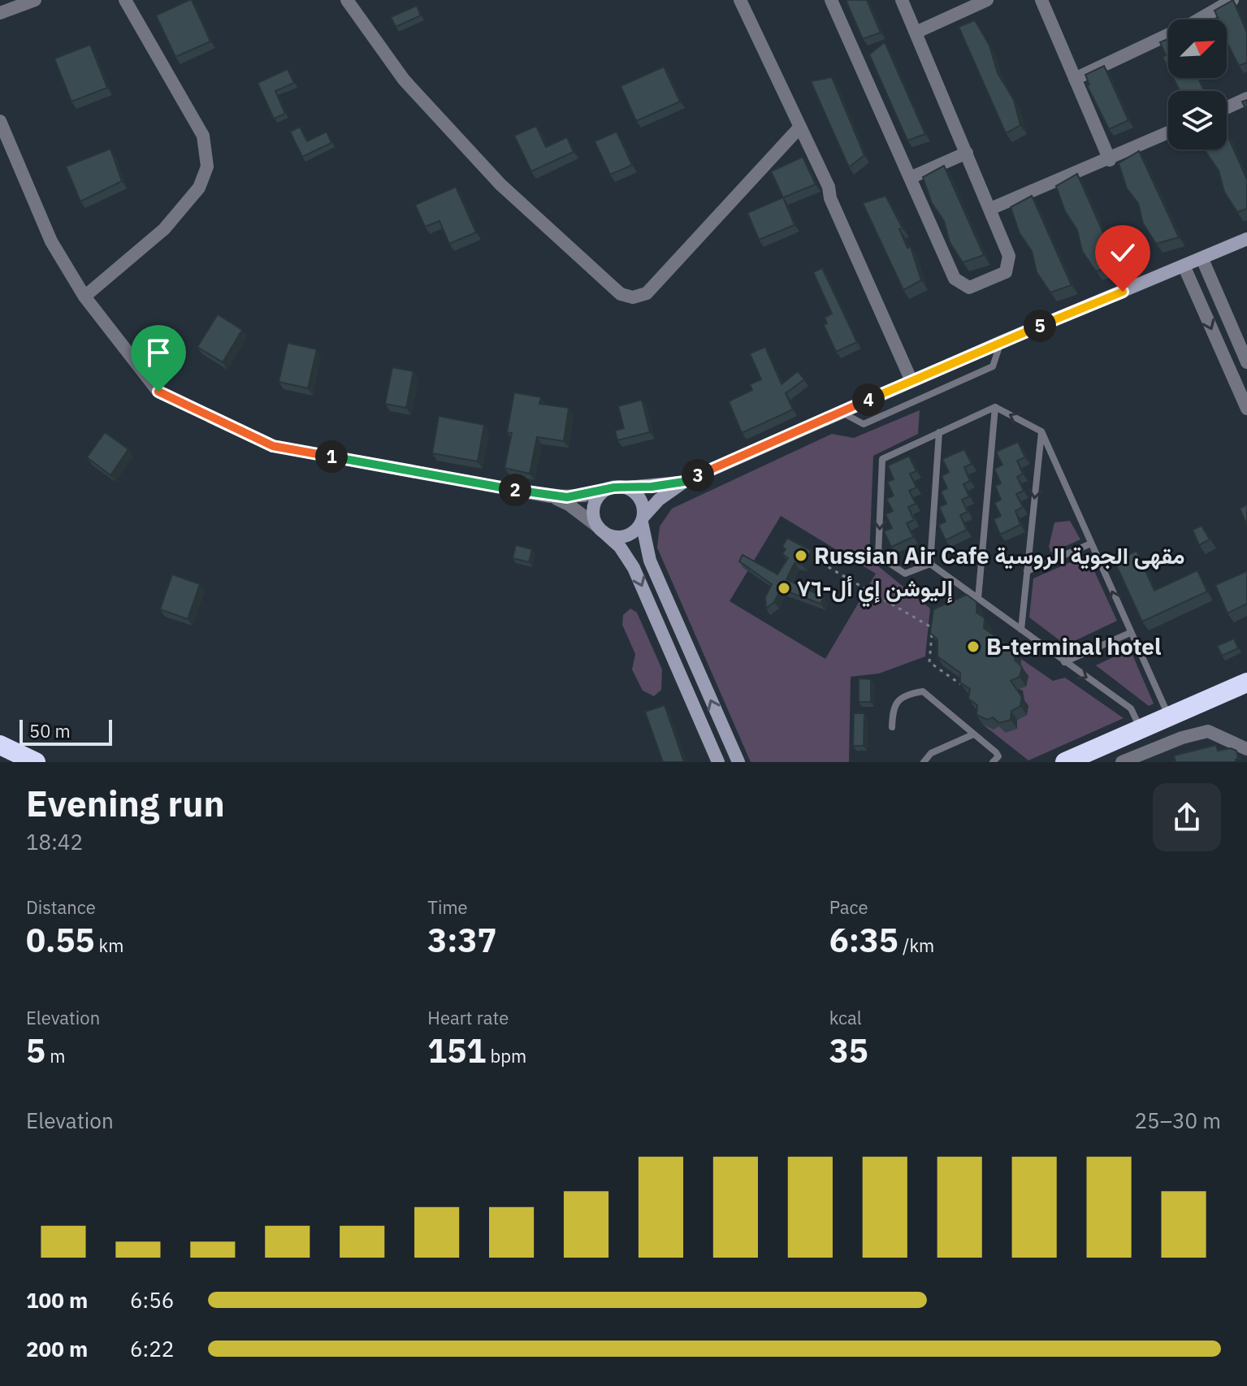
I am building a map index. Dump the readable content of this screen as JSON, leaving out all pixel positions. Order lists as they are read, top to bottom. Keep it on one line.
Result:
{"places":["Russian Air Cafe مقهى الجوية الروسية","إليوشن إي أل-٧٦","B-terminal hotel"],"scale_bar":"50 m","north":"top right","page":{"pins":["5","4","1","3","2"],"scale":"50 m","heading":["Evening run","18:42"],"stats":[["Distance","0.55 km"],["Time","3:37"],["Pace","6:35 /km"],["Elevation","5 m"],["Heart rate","151 bpm"],["kcal","35"]],"chart":["Elevation","25–30 m"],"list":[{"name":"100 m","note":"6:56"},{"name":"200 m","note":"6:22"}]}}
